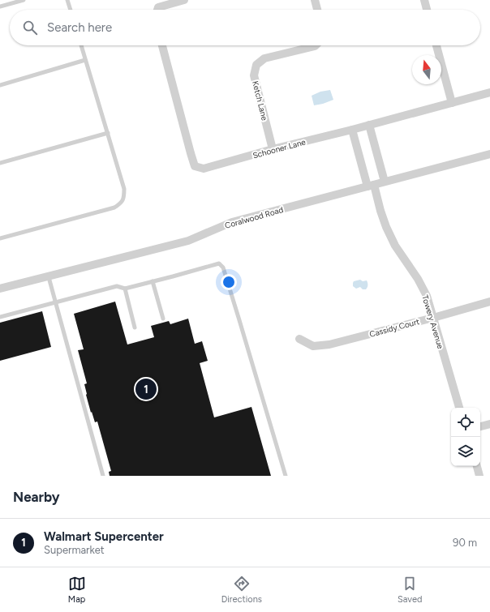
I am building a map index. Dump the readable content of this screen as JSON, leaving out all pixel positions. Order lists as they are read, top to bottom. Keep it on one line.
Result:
{"streets":{"street":["Ketch Lane","Schooner Lane","Coralwood Road","Towery Avenue","Cassidy Court"]},"crossings":[["Ketch Lane","Schooner Lane"],["Schooner Lane","Towery Avenue"],["Coralwood Road","Towery Avenue"],["Towery Avenue","Cassidy Court"]],"north":"top","page":{"search":"Search here","pins":"1","heading":"Nearby","list":[{"mark":"1","name":"Walmart Supercenter","note":"Supermarket","value":"90 m"}],"nav":["Map","Directions","Saved"]}}
